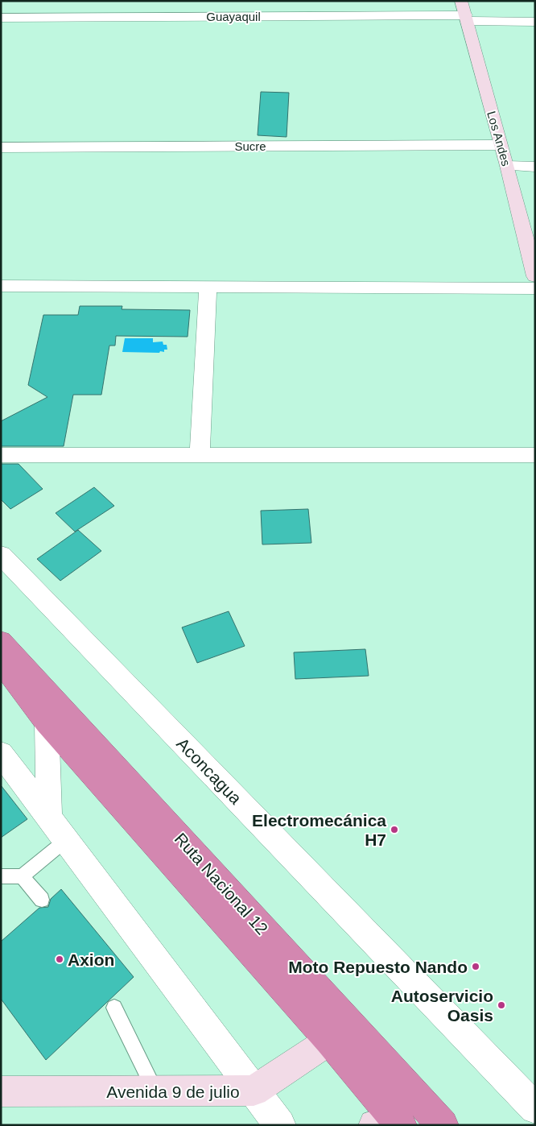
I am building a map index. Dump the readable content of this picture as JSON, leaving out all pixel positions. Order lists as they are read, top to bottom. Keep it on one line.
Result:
{"streets":{"highway":["Ruta Nacional 12"],"main road":["Los Andes","Avenida 9 de julio"],"street":["Guayaquil","Sucre","Aconcagua"]},"crossings":[["Guayaquil","Los Andes"],["Los Andes","Sucre"],["Ruta Nacional 12","Avenida 9 de julio"]],"places":["Electromecánica H7","Axion","Moto Repuesto Nando","Autoservicio Oasis"]}
